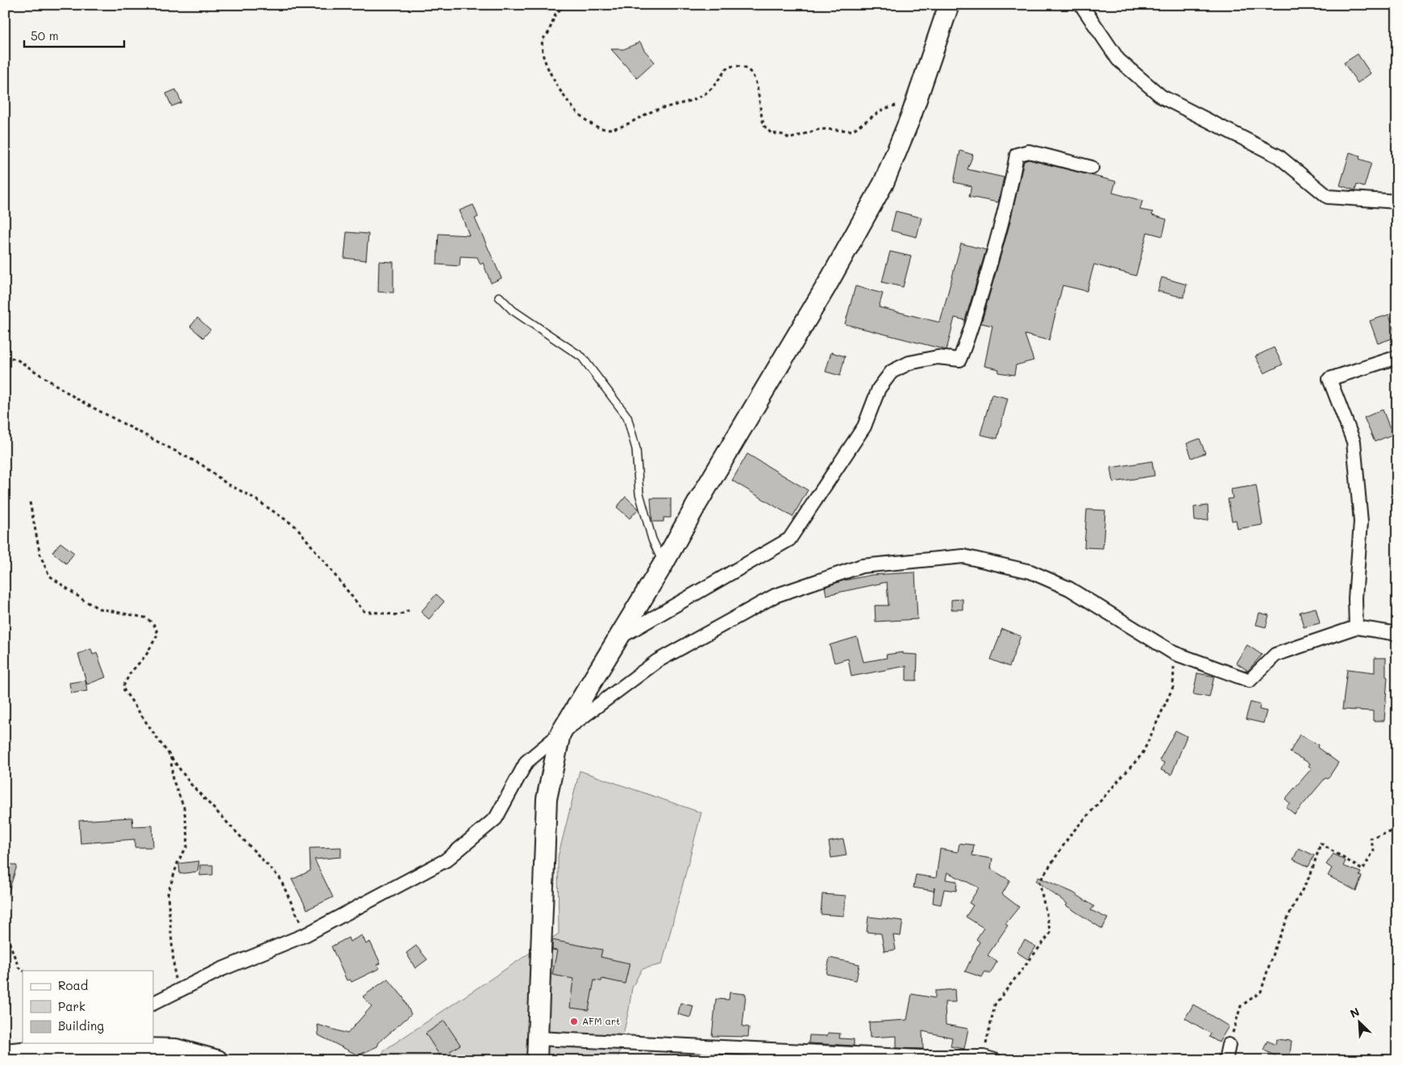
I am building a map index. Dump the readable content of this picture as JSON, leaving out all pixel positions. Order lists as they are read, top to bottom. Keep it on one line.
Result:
{"places":["AFM art"],"legend":["Road","Park","Building"],"scale_bar":"50 m","north":"top left"}
